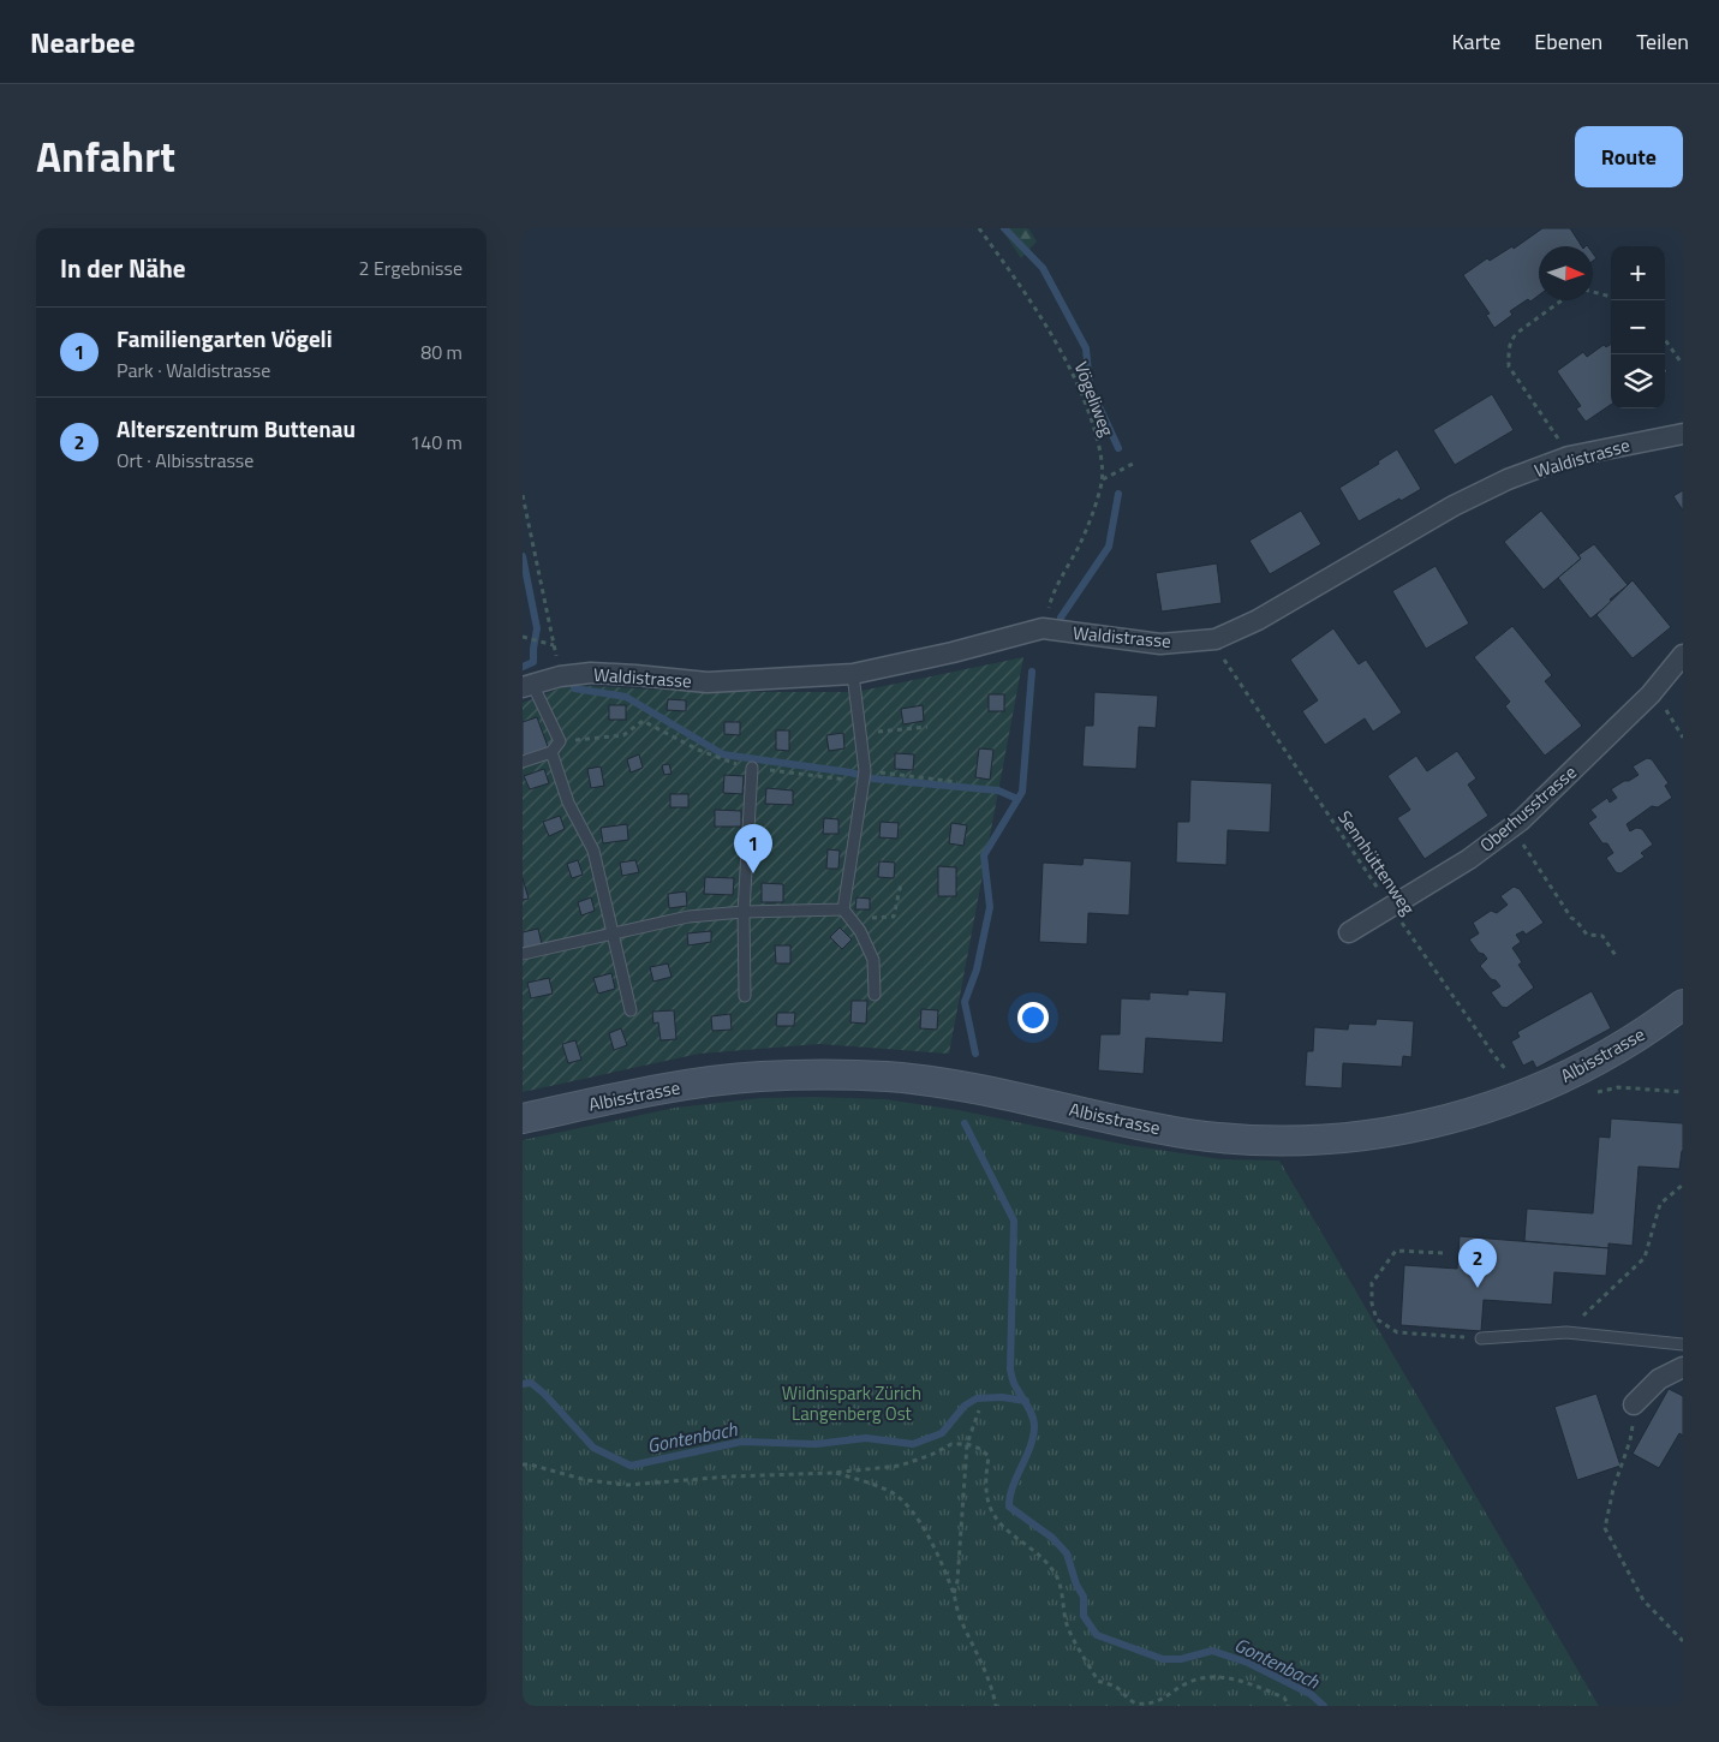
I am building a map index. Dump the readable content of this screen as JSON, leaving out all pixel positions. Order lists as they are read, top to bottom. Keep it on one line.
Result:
{"streets":{"main road":["Albisstrasse"],"street":["Waldistrasse","Oberhusstrasse"],"path":["Vögeliweg","Sennhüttenweg"]},"crossings":[["Vögeliweg","Waldistrasse"],["Waldistrasse","Sennhüttenweg"],["Oberhusstrasse","Sennhüttenweg"],["Sennhüttenweg","Albisstrasse"]],"water":["Gontenbach"],"parks":["Wildnispark Zürich Langenberg Ost"],"north":"right","page":{"header":"Nearbee","nav":["Karte","Ebenen","Teilen"],"title":"Anfahrt","buttons":"Route","heading":["In der Nähe","2 Ergebnisse"],"map_buttons":["+","−"],"list":[{"mark":"1","name":"Familiengarten Vögeli","note":"Park · Waldistrasse","value":"80 m"},{"mark":"2","name":"Alterszentrum Buttenau","note":"Ort · Albisstrasse","value":"140 m"}],"pins":["1","2"]}}
